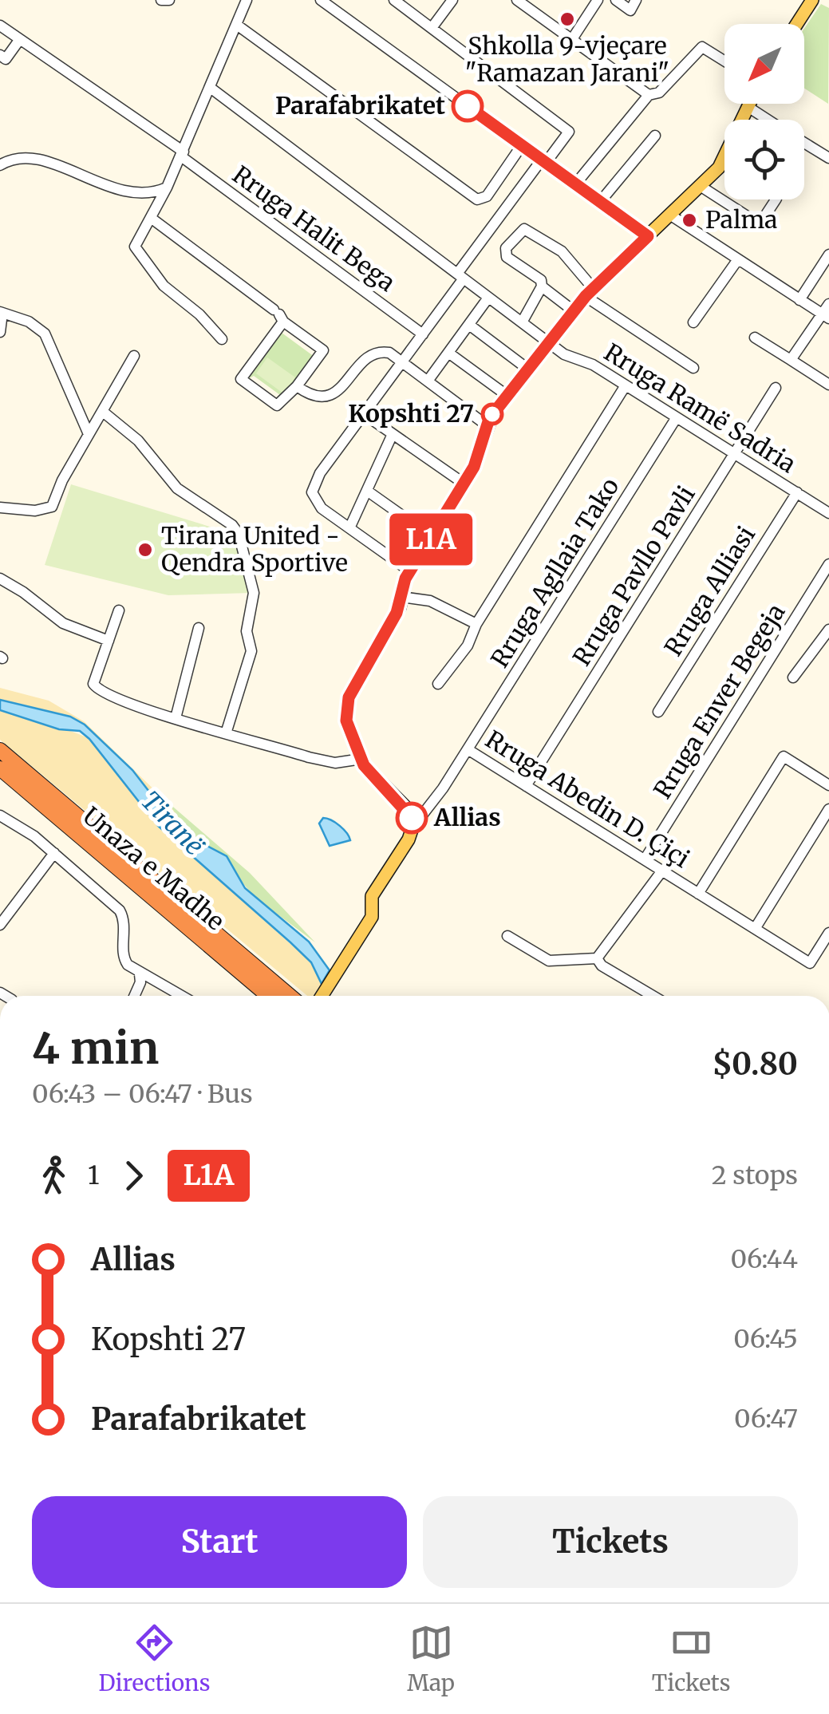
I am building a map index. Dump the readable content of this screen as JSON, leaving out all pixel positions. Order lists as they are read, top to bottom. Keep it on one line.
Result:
{"streets":{"highway":["Unaza e Madhe"],"main road":["Rruga Abedin D. Çiçi"],"street":["Rruga Halit Bega","Rruga Ramë Sadria","Rruga Agllaia Tako","Rruga Pavllo Pavli","Rruga Alliasi","Rruga Enver Begeja"]},"crossings":[["Rruga Ramë Sadria","Rruga Agllaia Tako"],["Rruga Ramë Sadria","Rruga Pavllo Pavli"],["Rruga Ramë Sadria","Rruga Alliasi"],["Rruga Agllaia Tako","Rruga Abedin D. Çiçi"],["Rruga Pavllo Pavli","Rruga Abedin D. Çiçi"],["Rruga Enver Begeja","Rruga Abedin D. Çiçi"]],"water":["Tiranë"],"places":["Shkolla 9-vjeçare \"Ramazan Jarani\"","Parafabrikatet","Palma","Kopshti 27","Tirana United - Qendra Sportive","Allias"],"lines":["bus line L1A"],"north":"bottom left","page":{"on_map":"L1A","heading":["4 min","06:43 – 06:47 · Bus","$0.80"],"legs":["1","L1A","2 stops"],"list":[{"name":"Allias","value":"06:44"},{"name":"Kopshti 27","value":"06:45"},{"name":"Parafabrikatet","value":"06:47"}],"buttons":["Start","Tickets"],"tabs":["Directions","Map","Tickets"]}}
